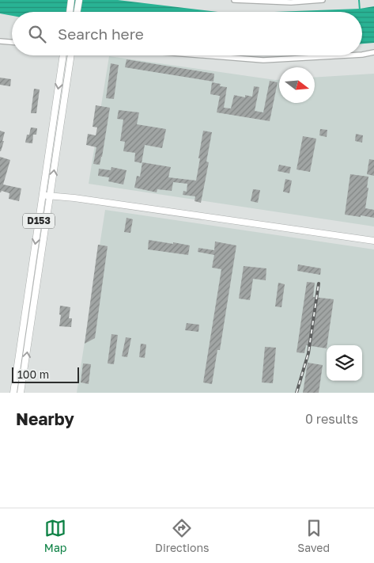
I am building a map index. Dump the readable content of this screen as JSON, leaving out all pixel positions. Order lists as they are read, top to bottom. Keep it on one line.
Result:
{"streets":{"main road":["D153"]},"scale_bar":"100 m","north":"right","page":{"search":"Search here","scale":"100 m","heading":["Nearby","0 results"],"nav":["Map","Directions","Saved"]}}
